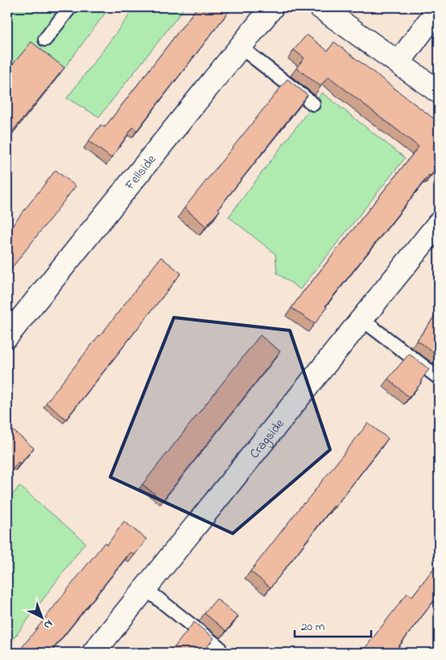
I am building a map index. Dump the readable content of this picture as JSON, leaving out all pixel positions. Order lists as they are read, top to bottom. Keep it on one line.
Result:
{"streets":{"street":["Fellside","Cragside"]},"scale_bar":"20 m","north":"bottom right"}
